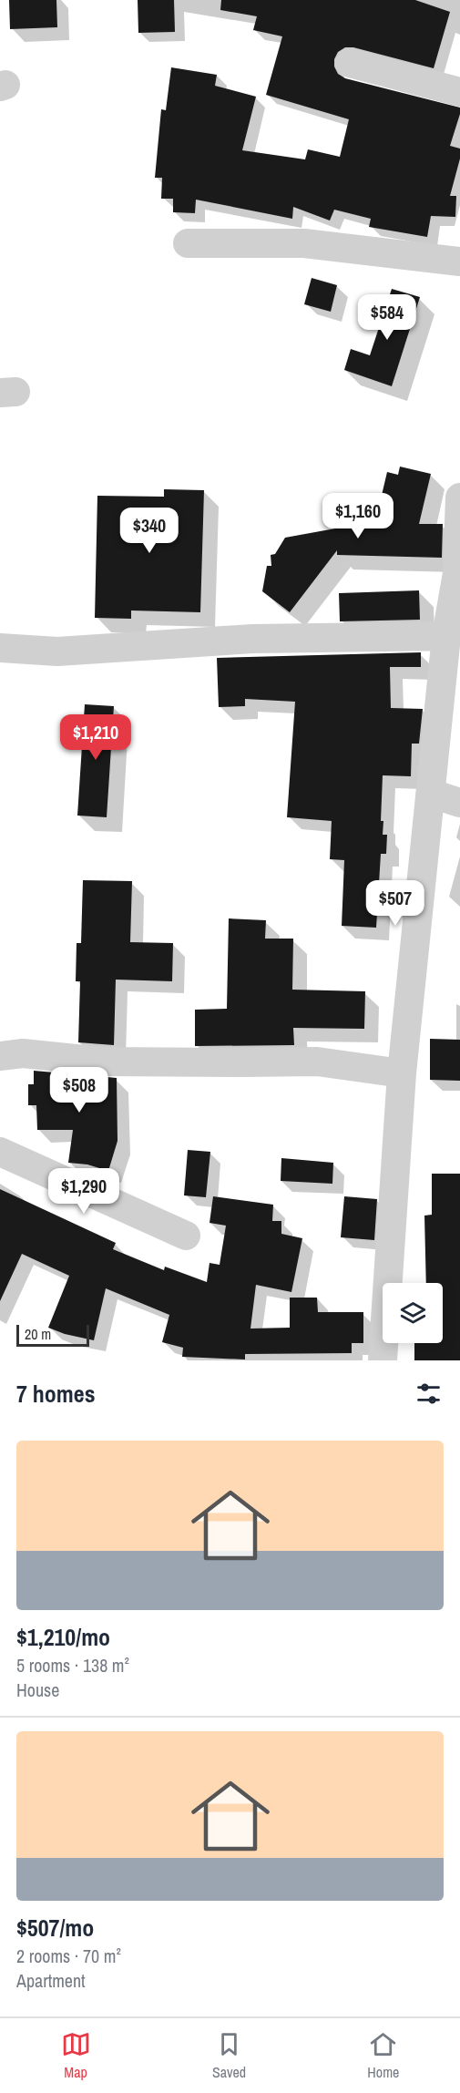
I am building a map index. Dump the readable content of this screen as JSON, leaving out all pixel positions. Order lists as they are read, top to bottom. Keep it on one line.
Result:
{"scale_bar":"20 m","page":{"price":["$584","$1,160","$340","$1,210","$507","$508","$1,290"],"scale":"20 m","heading":"7 homes","list":[{"name":"$1,210/mo","note":"5 rooms · 138 m² · House"},{"name":"$507/mo","note":"2 rooms · 70 m² · Apartment"}],"tabs":["Map","Saved","Home"]}}
